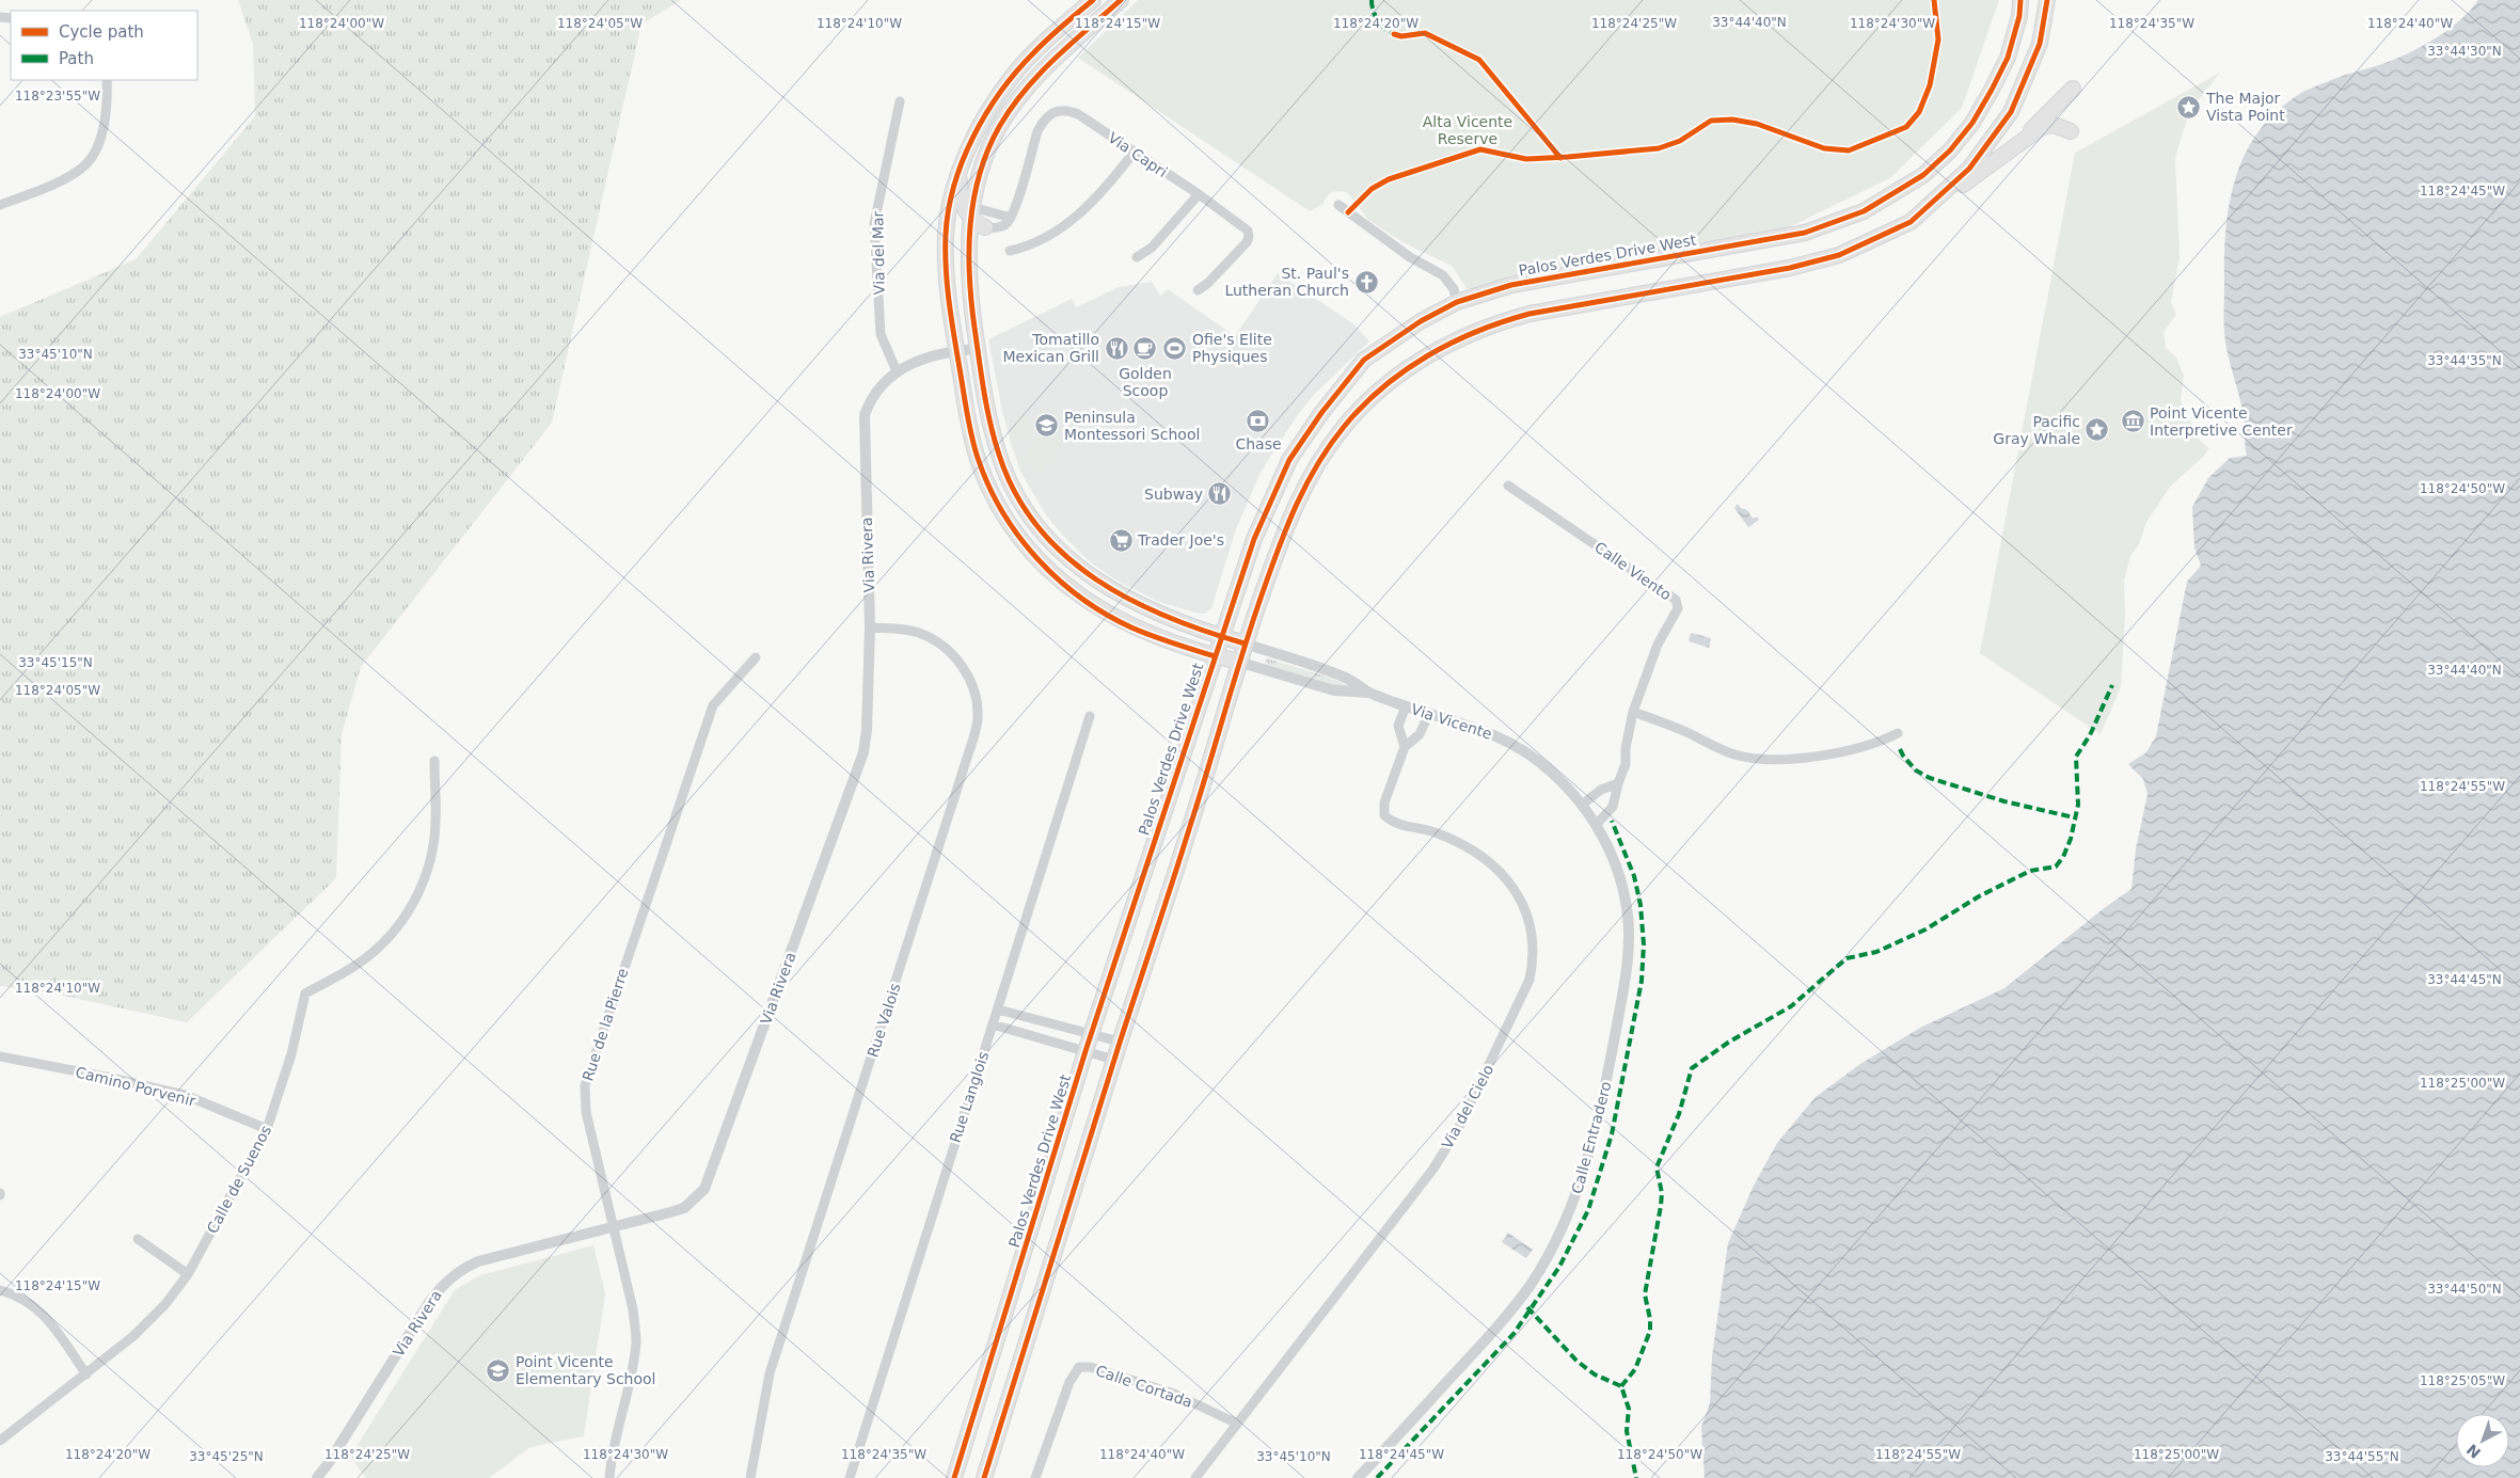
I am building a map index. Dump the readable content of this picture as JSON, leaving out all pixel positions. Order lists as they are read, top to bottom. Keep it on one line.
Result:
{"streets":{"main road":["Palos Verdes Drive West"],"street":["Via Capri","Via del Mar","Via Rivera","Calle Viento","Via Vicente","Rue Valois","Rue de la Pierre","Camino Porvenir","Rue Langlois","Via del Cielo","Calle Entradero","Calle de Suenos","Calle Cortada"]},"crossings":[["Via del Mar","Via Rivera"],["Via Rivera","Rue Valois"],["Via Rivera","Rue de la Pierre"],["Calle Viento","Via Vicente"],["Calle Viento","Calle Entradero"],["Via Vicente","Via del Cielo"],["Via Vicente","Calle Entradero"],["Camino Porvenir","Calle de Suenos"],["Via del Cielo","Calle Cortada"]],"parks":["Alta Vicente Reserve"],"places":{"place":["The Major Vista Point","Pacific Gray Whale"],"church":["St. Paul's Lutheran Church"],"restaurant":["Tomatillo Mexican Grill","Subway"],"sports":["Ofie's Elite Physiques"],"cafe":["Golden Scoop"],"bank":["Chase"],"museum":["Point Vicente Interpretive Center"],"school or university":["Peninsula Montessori School","Point Vicente Elementary School"],"supermarket":["Trader Joe's"]},"legend":["Cycle path","Path"],"north":"bottom left","coordinates":["33°44'40\"N","118°24'00\"W","118°24'05\"W","118°24'10\"W","118°24'15\"W","118°24'20\"W","118°24'25\"W","118°24'30\"W","118°24'35\"W","118°24'40\"W","33°44'30\"N","118°23'55\"W","118°24'45\"W","33°45'10\"N","33°44'35\"N","118°24'50\"W","33°45'15\"N","118°24'55\"W","33°44'45\"N","118°25'00\"W","33°44'50\"N","118°25'05\"W","33°45'25\"N","33°44'55\"N"]}
